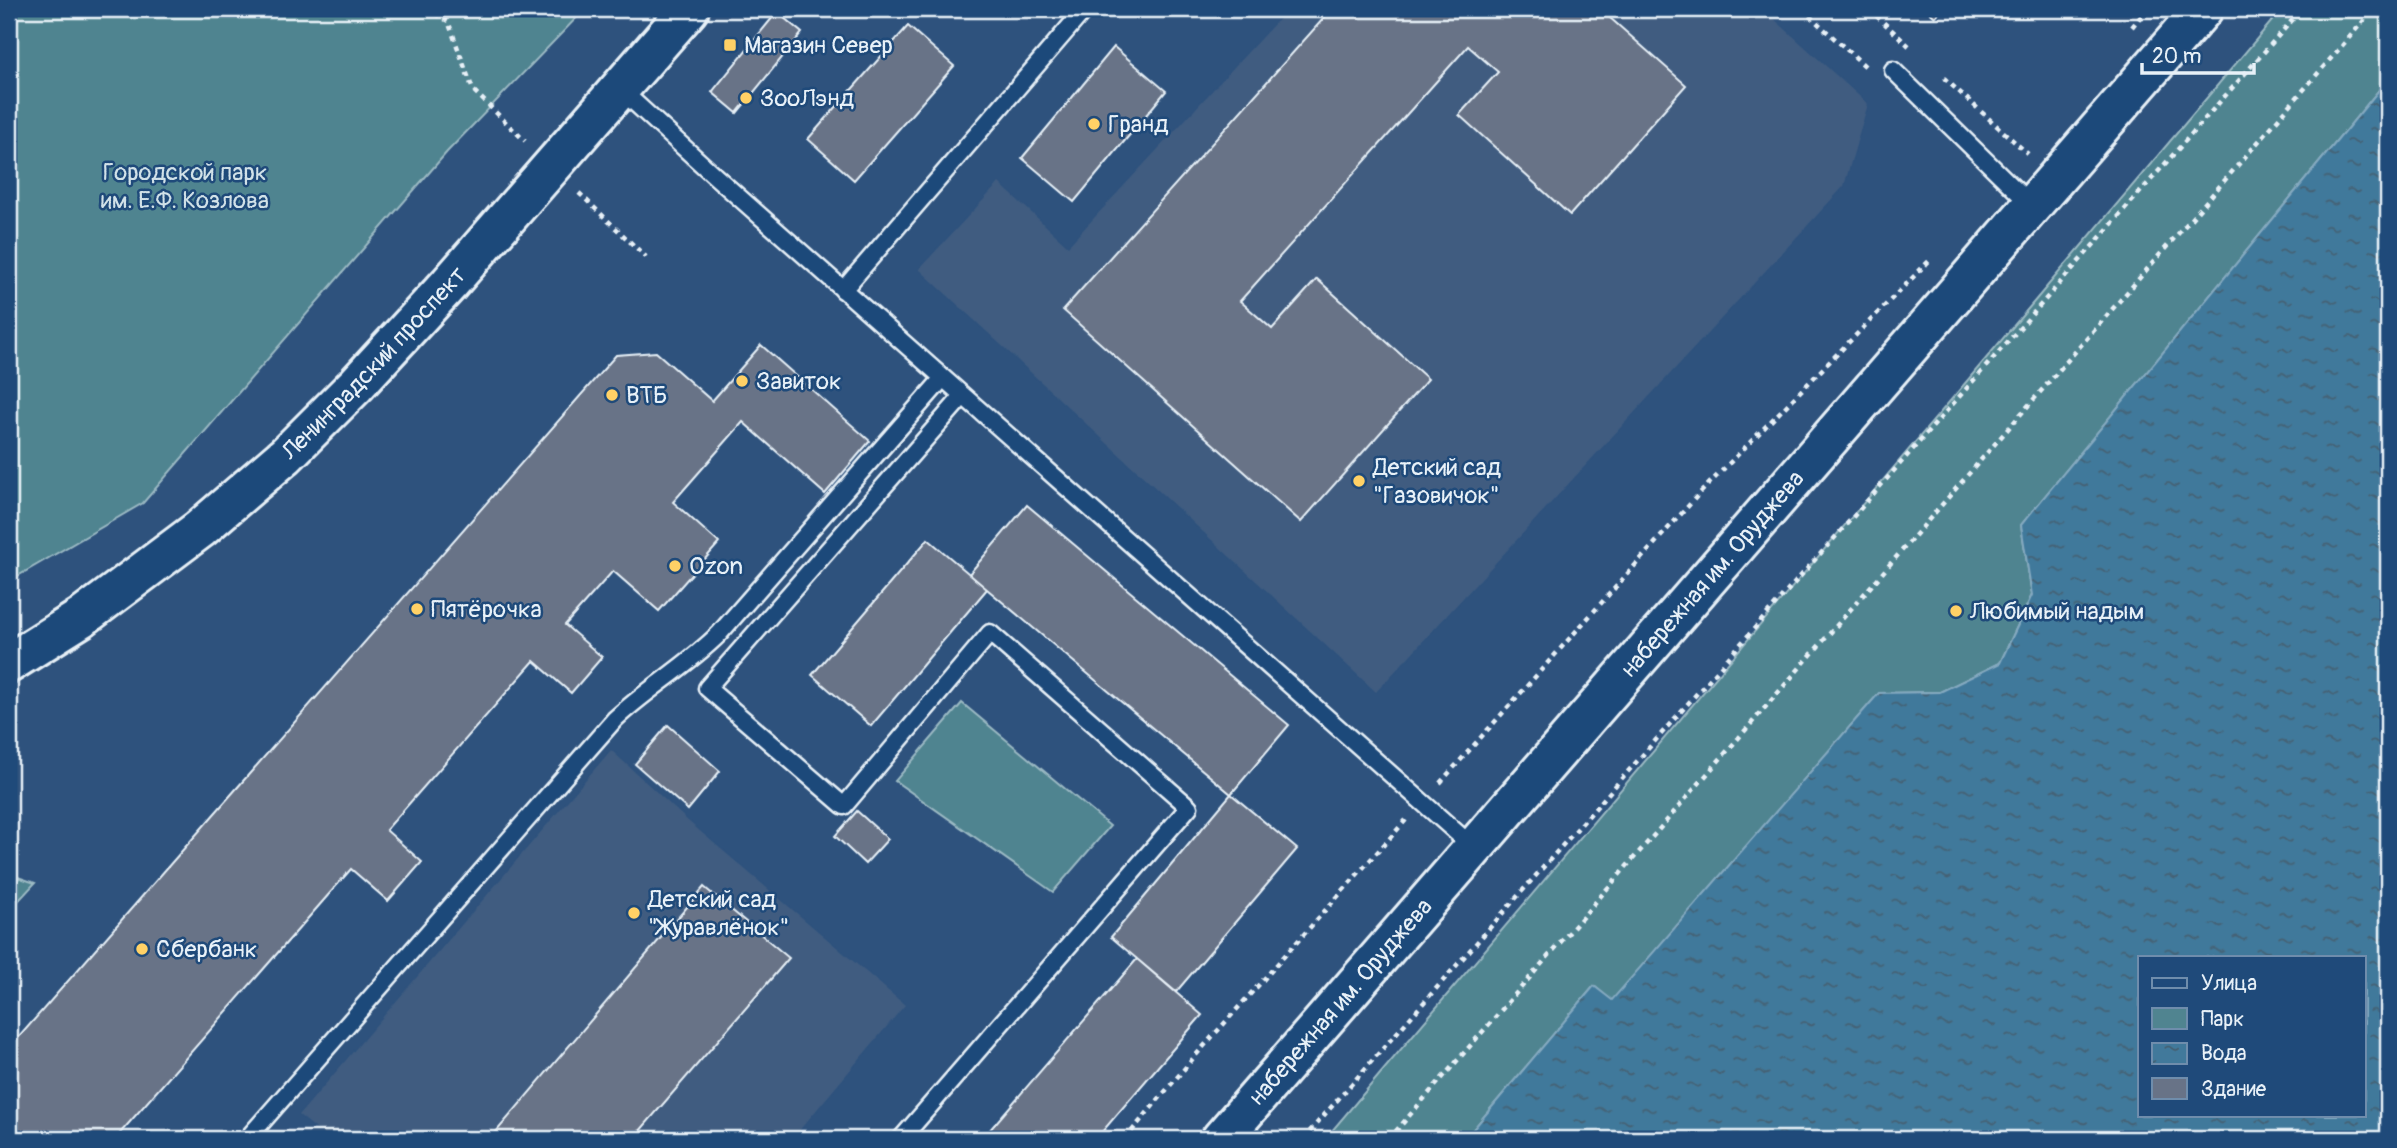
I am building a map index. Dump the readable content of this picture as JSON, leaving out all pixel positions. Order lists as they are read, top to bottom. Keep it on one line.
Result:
{"streets":{"street":["Ленинградский проспект","набережная им. Оруджева"]},"parks":["Городской парк им. Е.Ф. Козлова"],"places":{"transit":["Магазин Север"],"other":["ЗооЛэнд","Гранд","Завиток","ВТБ","Детский сад \"Газовичок\"","Ozon","Пятёрочка","Любимый надым","Детский сад \"Журавлёнок\"","Сбербанк"]},"legend":["Улица","Парк","Вода","Здание"],"scale_bar":"20 m"}
